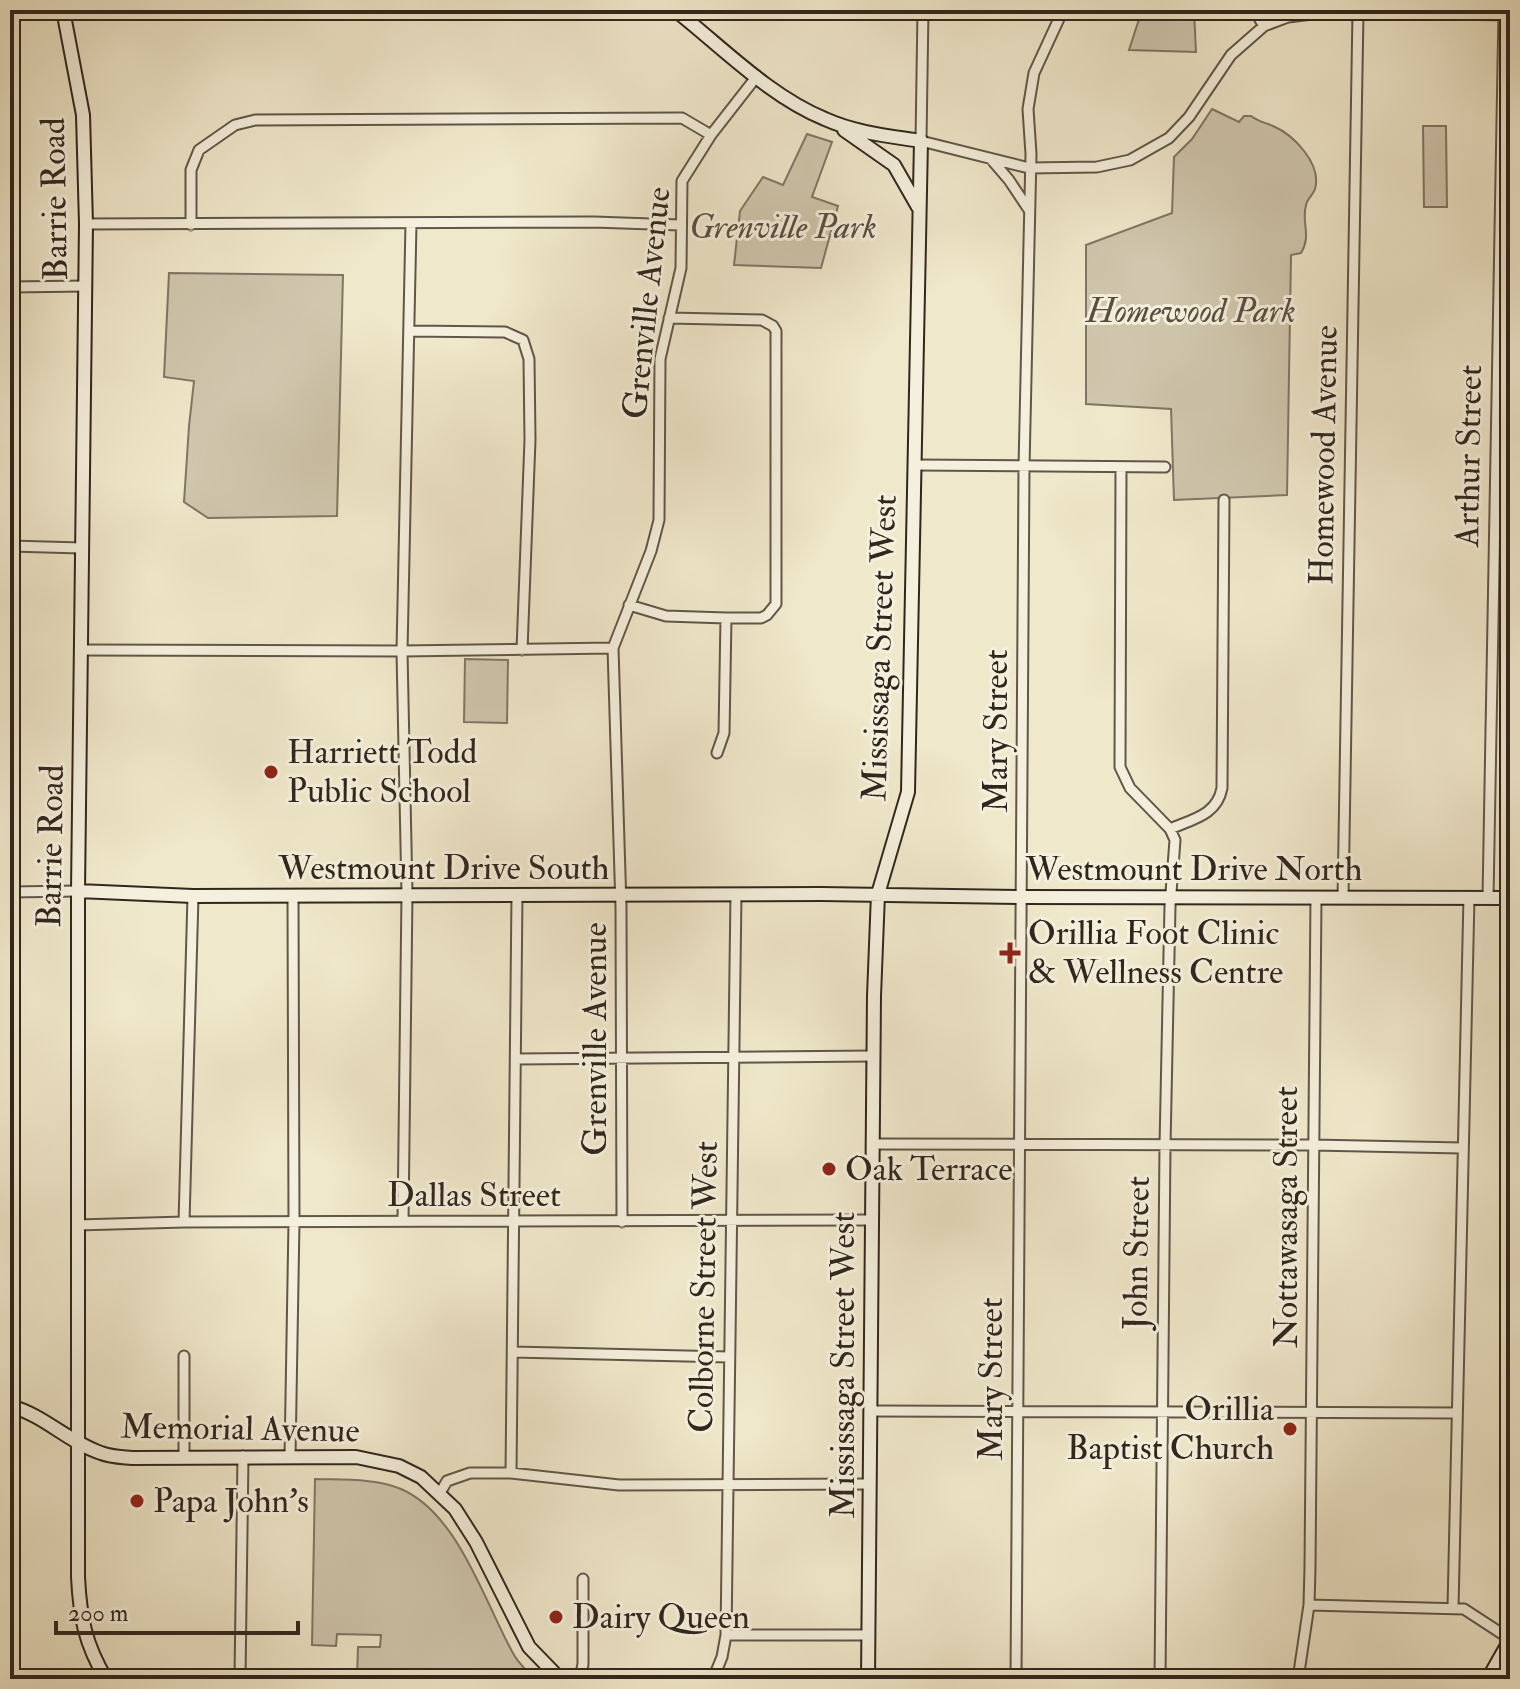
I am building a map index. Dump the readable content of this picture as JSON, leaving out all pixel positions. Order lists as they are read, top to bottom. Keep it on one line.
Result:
{"streets":{"street":["Barrie Road","Grenville Avenue","Homewood Avenue","Arthur Street","Mississaga Street West","Mary Street","Westmount Drive South","Westmount Drive North","Dallas Street","Nottawasaga Street","John Street","Colborne Street West","Memorial Avenue"]},"crossings":[["Barrie Road","Westmount Drive South"],["Barrie Road","Dallas Street"],["Barrie Road","Memorial Avenue"],["Grenville Avenue","Westmount Drive South"],["Grenville Avenue","Dallas Street"],["Homewood Avenue","Westmount Drive North"],["Arthur Street","Westmount Drive North"],["Mississaga Street West","Westmount Drive South"],["Mississaga Street West","Westmount Drive North"],["Mississaga Street West","Dallas Street"],["Mary Street","Westmount Drive North"],["Westmount Drive South","Westmount Drive North"],["Westmount Drive South","Colborne Street West"],["Westmount Drive North","Nottawasaga Street"],["Westmount Drive North","John Street"],["Dallas Street","Colborne Street West"]],"parks":["Grenville Park","Homewood Park"],"places":{"other":["Harriett Todd Public School","Oak Terrace","Orillia Baptist Church","Papa John's","Dairy Queen"],"health":["Orillia Foot Clinic & Wellness Centre"]},"scale_bar":"200 m"}
